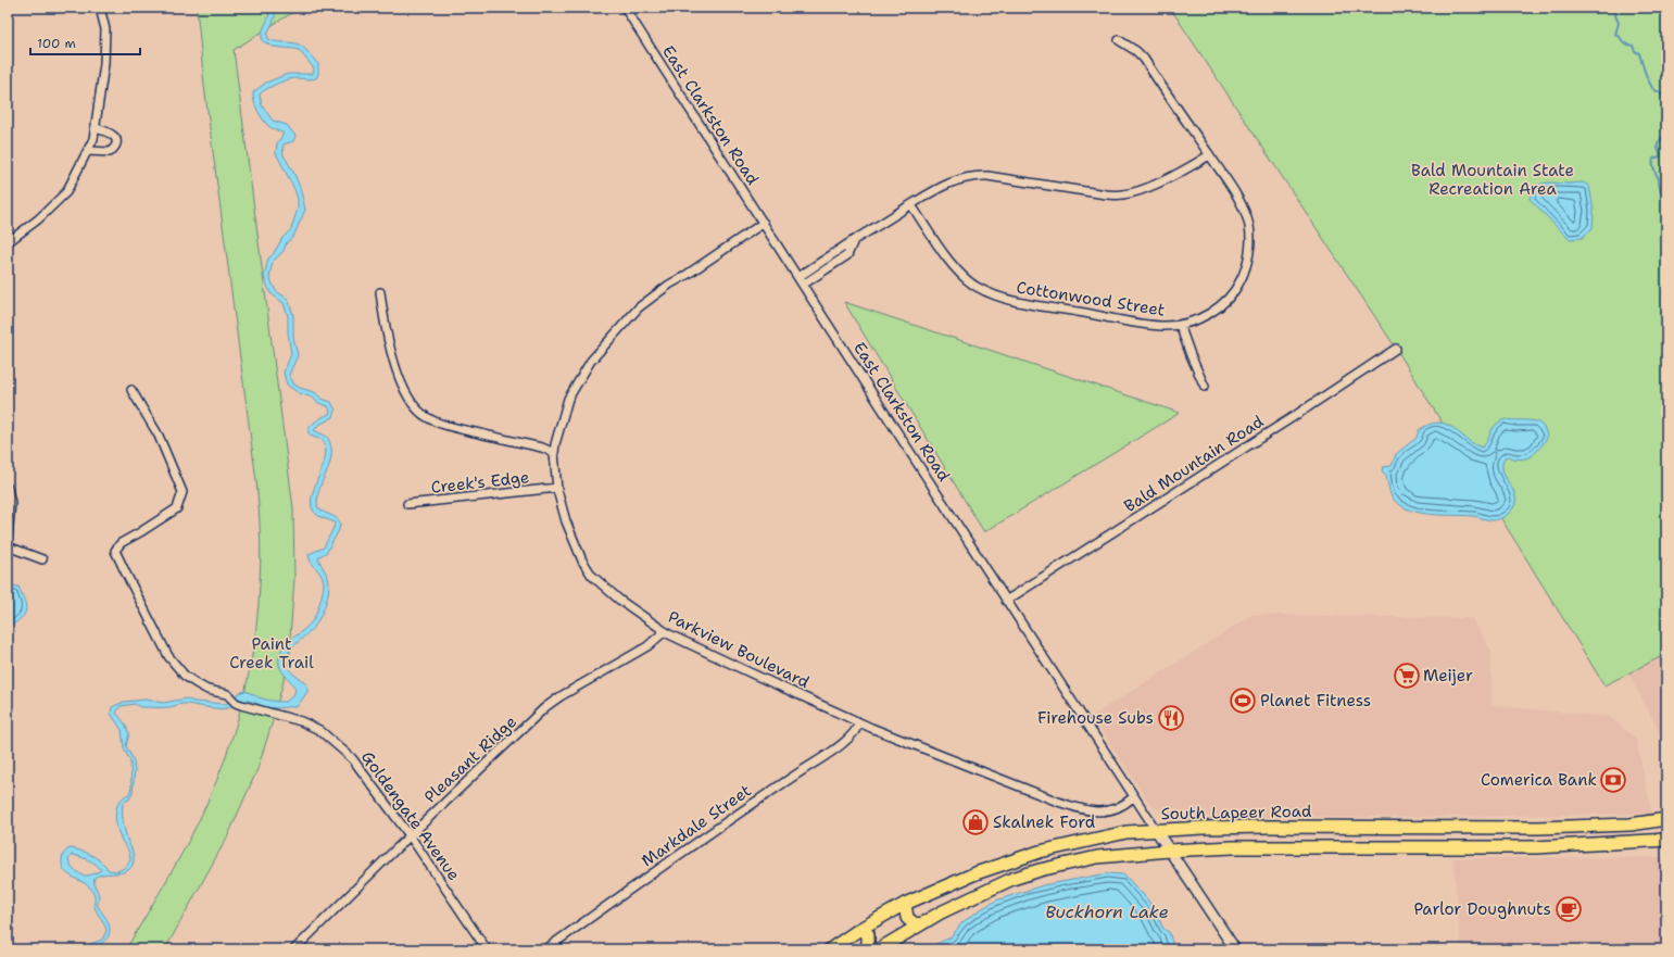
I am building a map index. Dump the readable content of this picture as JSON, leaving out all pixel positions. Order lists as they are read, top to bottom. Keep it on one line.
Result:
{"streets":{"main road":["South Lapeer Road"],"street":["East Clarkston Road","Cottonwood Street","Bald Mountain Road","Creek's Edge","Parkview Boulevard","Pleasant Ridge","Goldengate Avenue","Markdale Street"]},"crossings":[["East Clarkston Road","Bald Mountain Road"],["East Clarkston Road","Parkview Boulevard"],["East Clarkston Road","South Lapeer Road"],["Creek's Edge","Parkview Boulevard"],["Parkview Boulevard","Pleasant Ridge"],["Parkview Boulevard","Markdale Street"],["Pleasant Ridge","Goldengate Avenue"]],"water":["Buckhorn Lake"],"parks":["Bald Mountain State Recreation Area","Paint Creek Trail"],"places":{"supermarket":["Meijer"],"sports":["Planet Fitness"],"restaurant":["Firehouse Subs"],"bank":["Comerica Bank"],"shop":["Skalnek Ford"],"cafe":["Parlor Doughnuts"]},"scale_bar":"100 m"}
